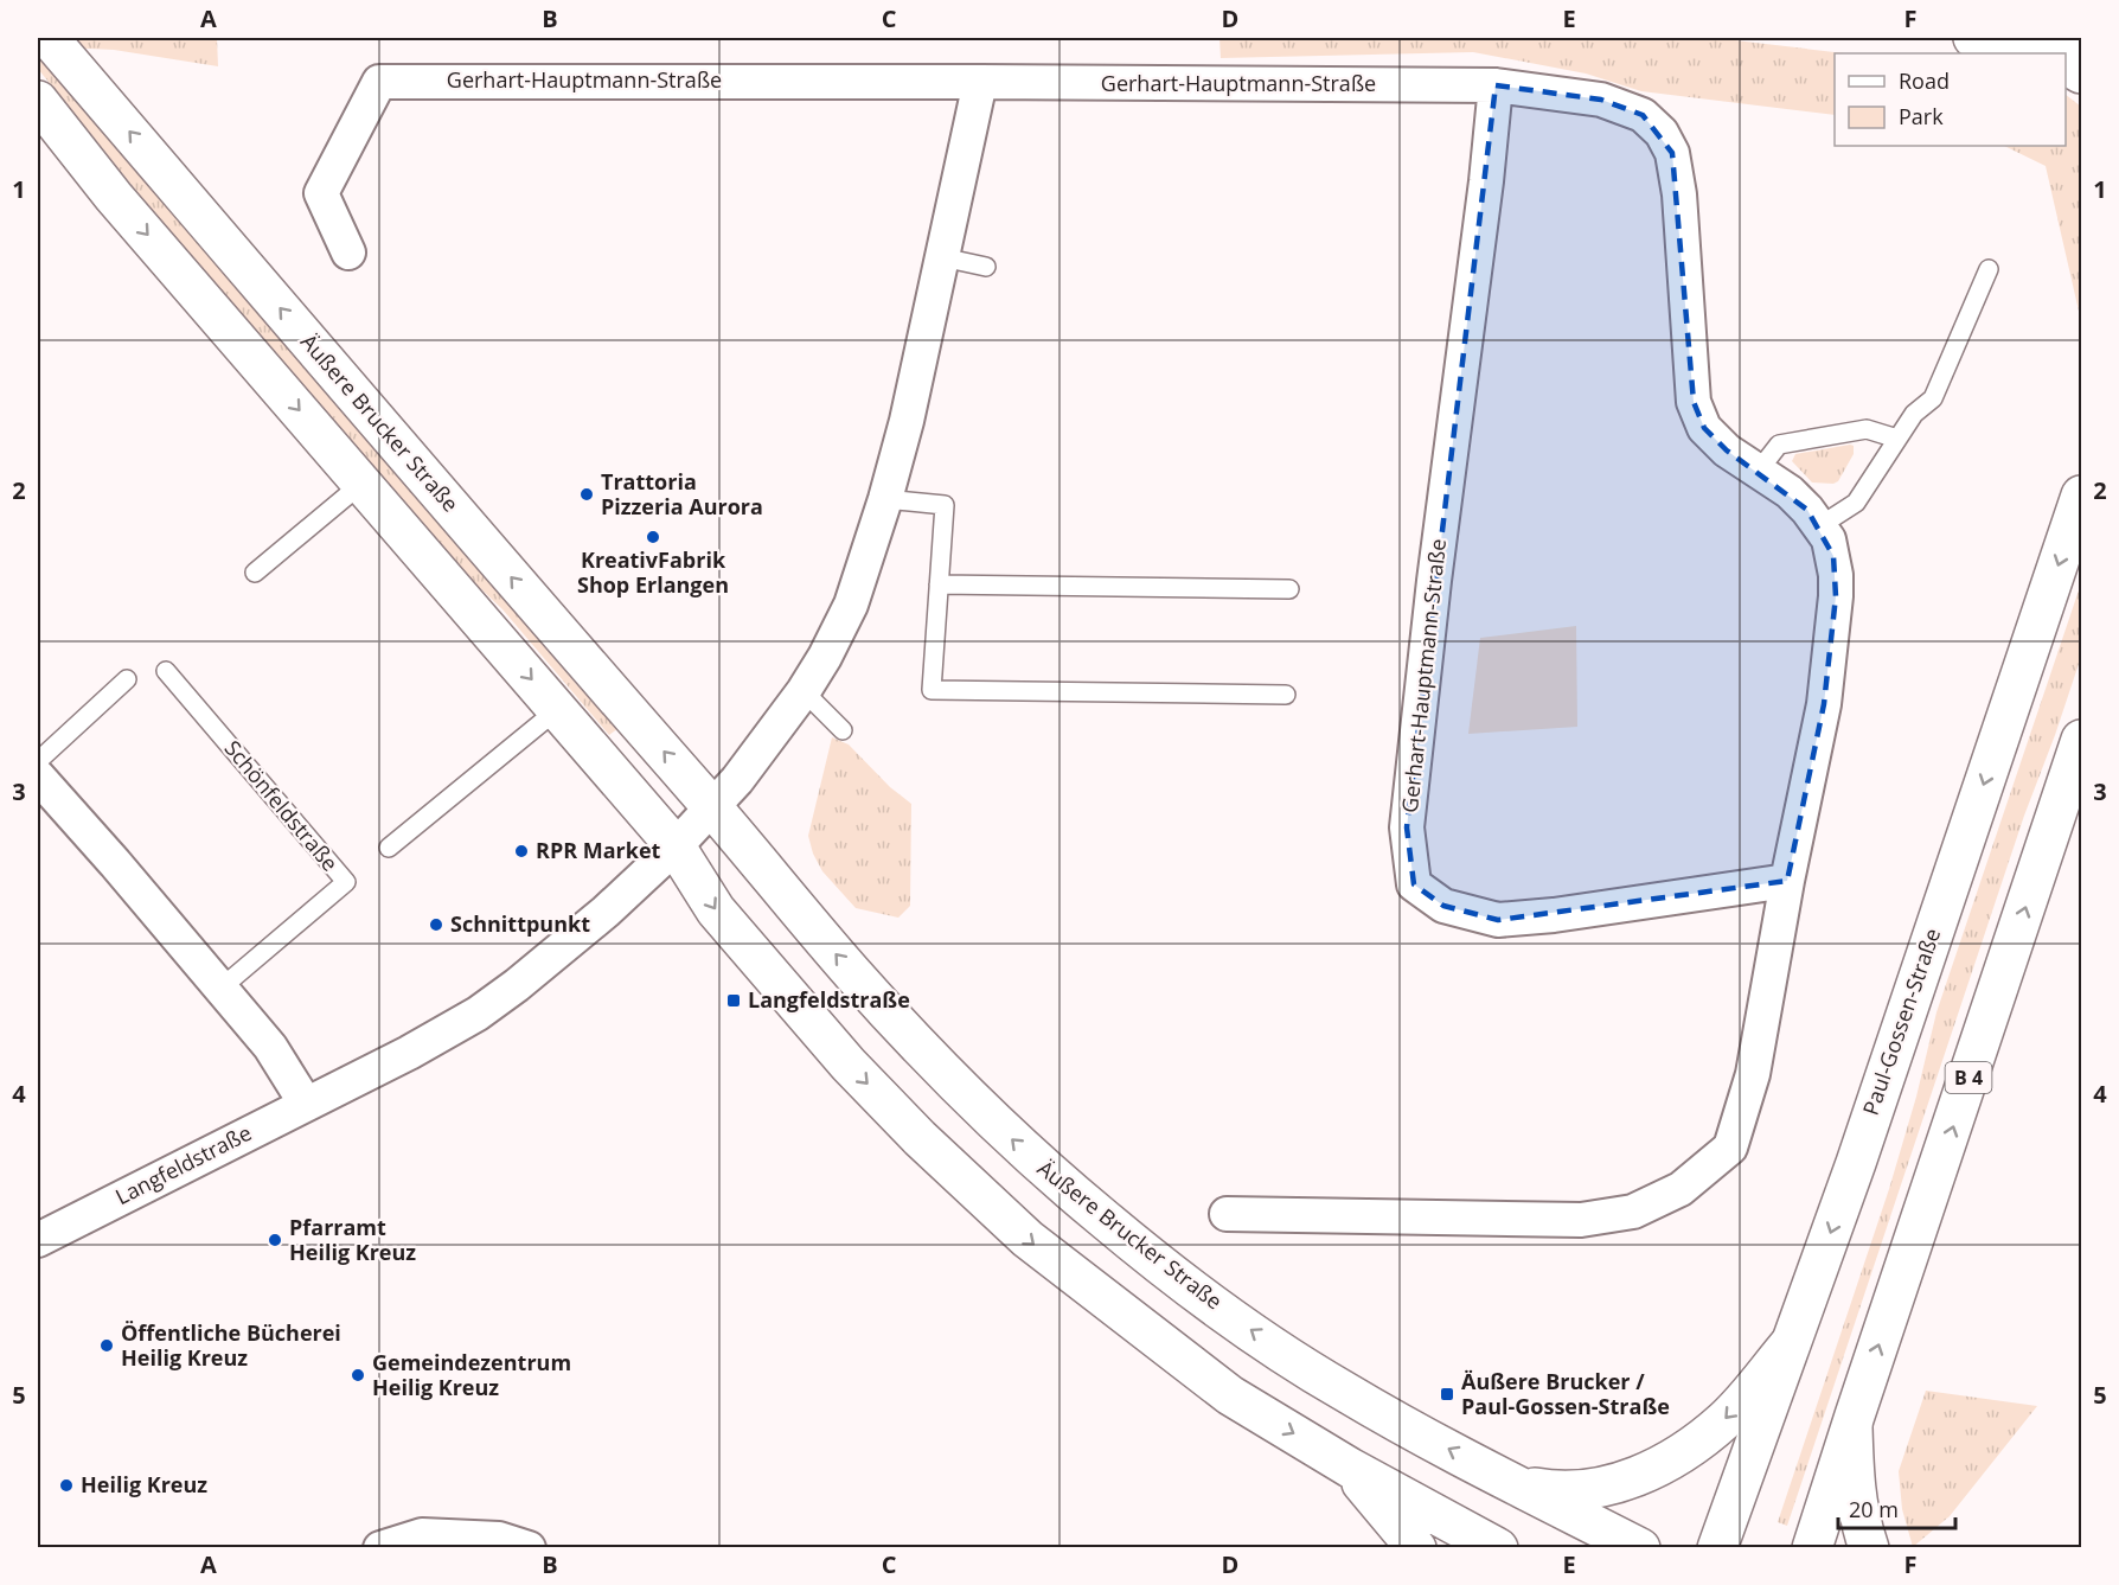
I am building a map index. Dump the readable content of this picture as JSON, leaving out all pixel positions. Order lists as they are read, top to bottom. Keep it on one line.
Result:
{"streets":{"main road":["Äußere Brucker Straße","Paul-Gossen-Straße","B 4"],"street":["Gerhart-Hauptmann-Straße","Langfeldstraße"],"lane":["Schönfeldstraße"]},"places":{"other":["Trattoria Pizzeria Aurora","KreativFabrik Shop Erlangen","RPR Market","Schnittpunkt","Pfarramt Heilig Kreuz","Öffentliche Bücherei Heilig Kreuz","Gemeindezentrum Heilig Kreuz","Heilig Kreuz"],"transit":["Langfeldstraße","Äußere Brucker / Paul-Gossen-Straße"]},"legend":["Road","Park"],"scale_bar":"20 m","grid":{"columns":["A","B","C","D","E","F"],"rows":["1","2","3","4","5"]}}
